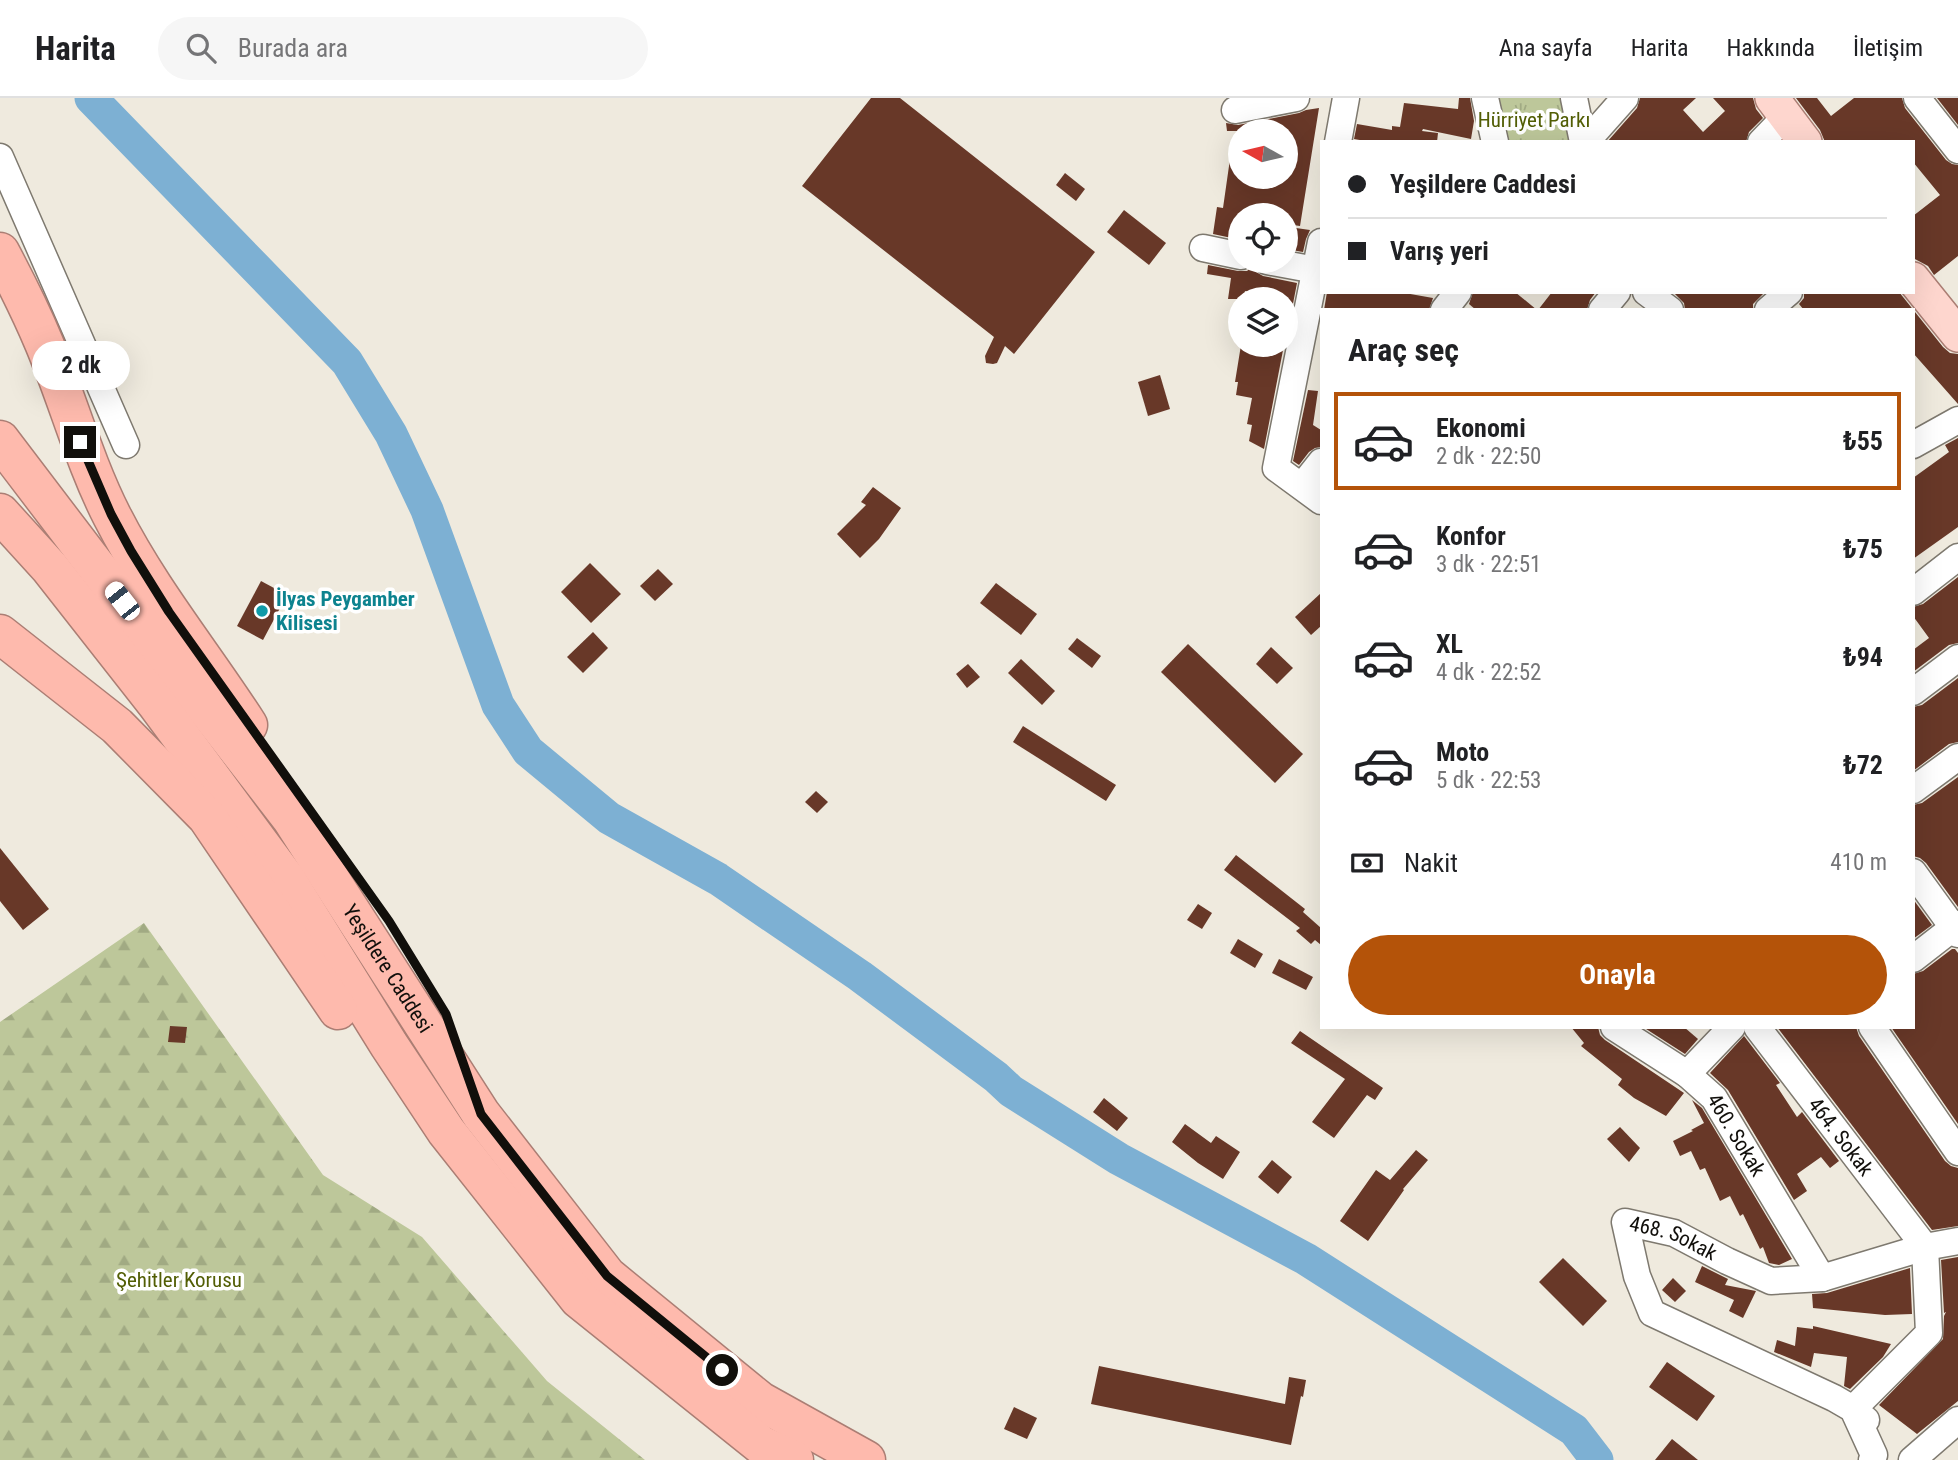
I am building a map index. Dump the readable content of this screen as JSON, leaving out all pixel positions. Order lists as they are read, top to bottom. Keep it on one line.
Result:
{"streets":{"highway":["Yeşildere Caddesi"],"street":["460. Sokak","464. Sokak","468. Sokak"]},"crossings":[["460. Sokak","468. Sokak"],["464. Sokak","468. Sokak"]],"parks":["Hürriyet Parkı","Şehitler Korusu"],"places":["İlyas Peygamber Kilisesi"],"north":"left","page":{"header":"Harita","search":"Burada ara","nav":["Ana sayfa","Harita","Hakkında","İletişim"],"banner":["Yeşildere Caddesi","Varış yeri"],"heading":"Araç seç","bubble":"2 dk","list":[{"name":"Ekonomi","note":"2 dk · 22:50","value":"₺55"},{"name":"Konfor","note":"3 dk · 22:51","value":"₺75"},{"name":"XL","note":"4 dk · 22:52","value":"₺94"},{"name":"Moto","note":"5 dk · 22:53","value":"₺72"}],"pay":["Nakit","410 m"],"buttons":"Onayla"}}
